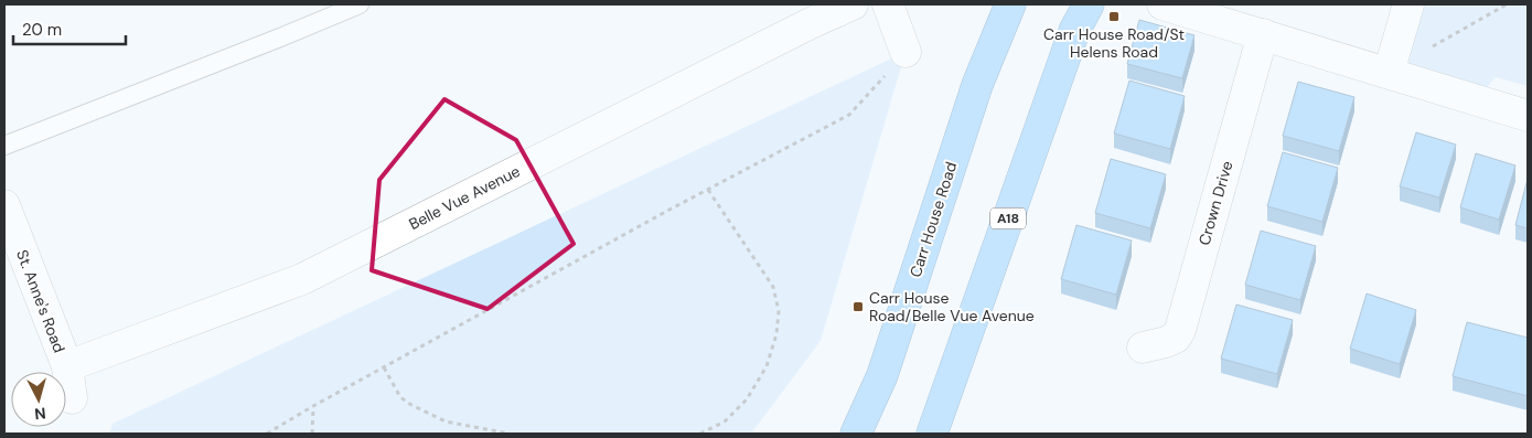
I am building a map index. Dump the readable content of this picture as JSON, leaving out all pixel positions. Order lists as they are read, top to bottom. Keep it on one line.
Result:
{"streets":{"highway":["A18","Carr House Road"],"street":["Belle Vue Avenue","Crown Drive","St. Anne's Road"]},"crossings":[["Belle Vue Avenue","St. Anne's Road"]],"places":{"transit":["Carr House Road/St Helens Road","Carr House Road/Belle Vue Avenue"]},"scale_bar":"20 m","north":"bottom"}
